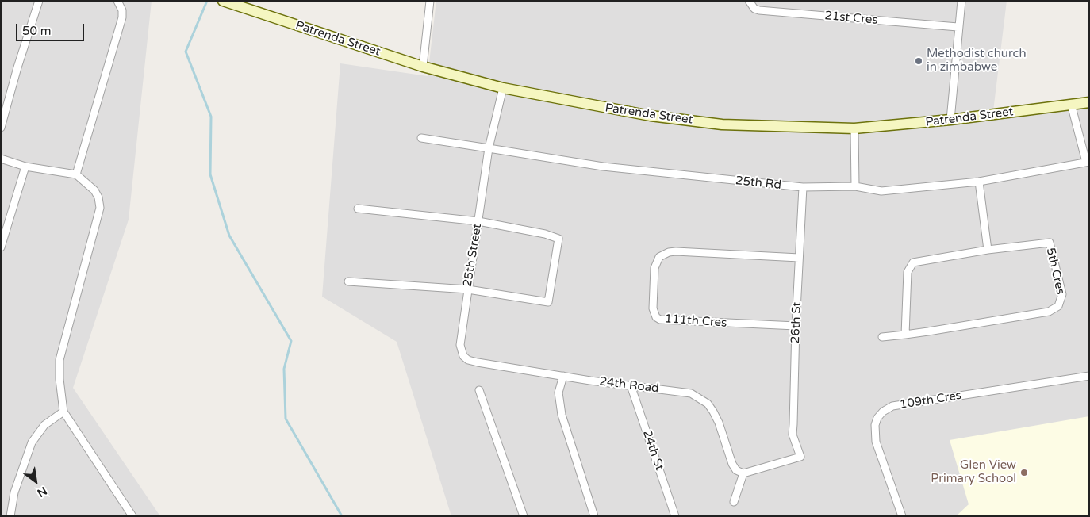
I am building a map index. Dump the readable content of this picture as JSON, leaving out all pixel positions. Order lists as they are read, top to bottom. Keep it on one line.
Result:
{"streets":{"street":["21st Cres","Patrenda Street","25th Rd","25th Street","5th Cres","111th Cres","26th St","24th Road","109th Cres","24th St"]},"crossings":[["25th Rd","25th Street"],["25th Rd","26th St"],["25th Street","24th Road"],["111th Cres","26th St"],["26th St","24th Road"],["24th Road","24th St"]],"places":["Methodist church in zimbabwe","Glen View Primary School"],"scale_bar":"50 m","north":"bottom right"}
